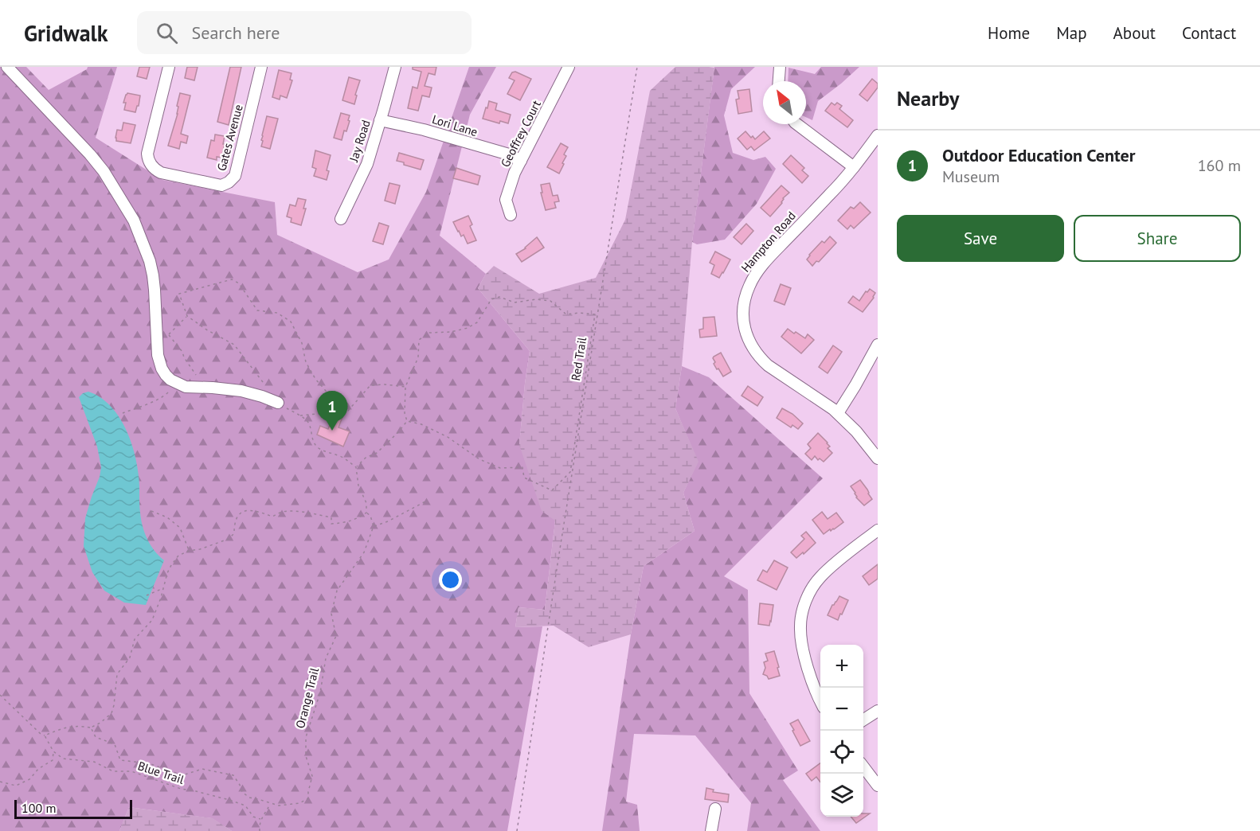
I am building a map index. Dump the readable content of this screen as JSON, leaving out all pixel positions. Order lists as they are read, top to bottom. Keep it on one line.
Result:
{"streets":{"street":["Lori Lane","Geoffrey Court","Gates Avenue","Jay Road","Hampton Road"],"path":["Red Trail","Orange Trail","Blue Trail"]},"crossings":[["Lori Lane","Geoffrey Court"],["Lori Lane","Jay Road"]],"scale_bar":"100 m","north":"top left","page":{"header":"Gridwalk","search":"Search here","nav":["Home","Map","About","Contact"],"heading":"Nearby","list":[{"mark":"1","name":"Outdoor Education Center","note":"Museum","value":"160 m"}],"buttons":["Save","Share"],"pins":"1","map_buttons":["+","−"],"scale":"100 m"}}
